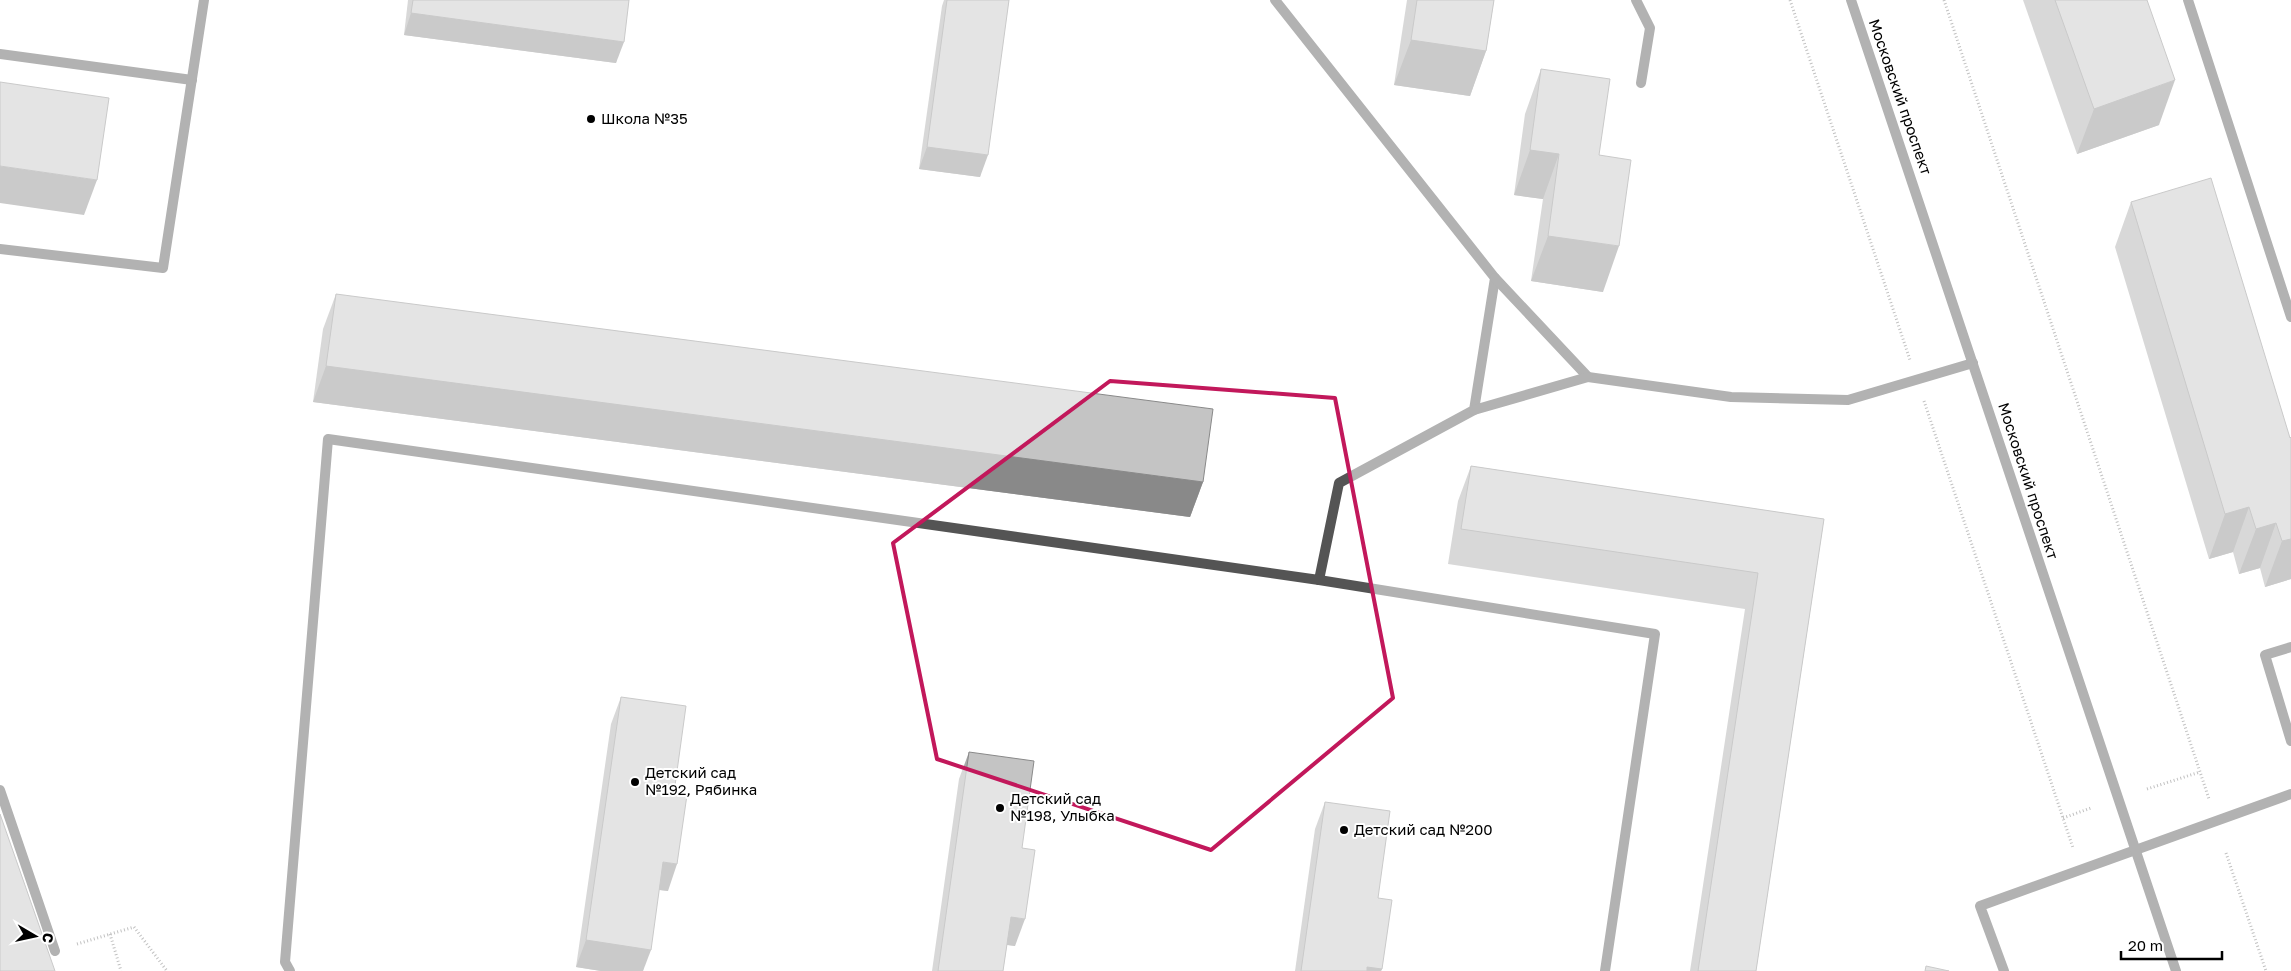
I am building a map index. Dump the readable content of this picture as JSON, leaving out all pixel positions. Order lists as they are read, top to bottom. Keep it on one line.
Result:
{"streets":{"street":["Московский проспект"]},"places":["Школа №35","Детский сад №192, Рябинка","Детский сад №198, Улыбка","Детский сад №200"],"scale_bar":"20 m","north":"right"}
